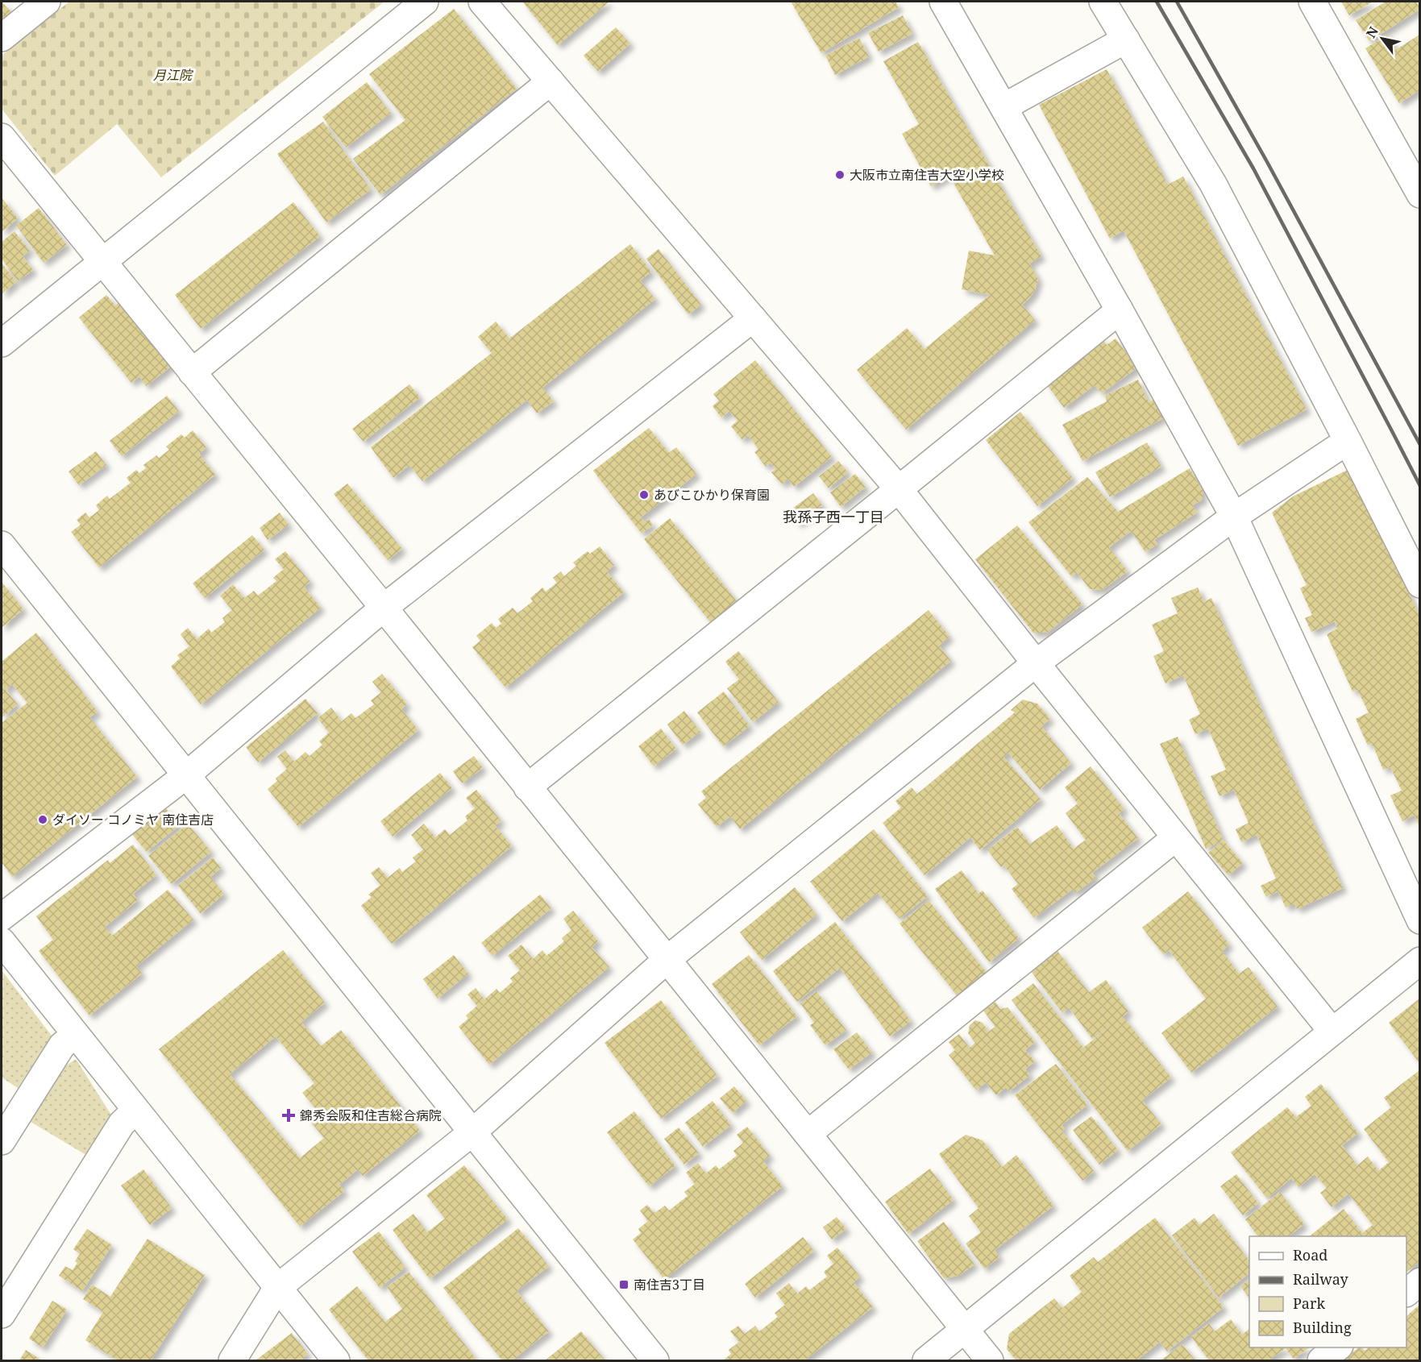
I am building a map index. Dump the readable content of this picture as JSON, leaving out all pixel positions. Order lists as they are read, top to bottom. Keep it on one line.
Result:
{"districts":["我孫子西一丁目"],"parks":["月江院"],"places":{"other":["大阪市立南住吉大空小学校","あびこひかり保育園","ダイソー コノミヤ 南住吉店"],"health":["錦秀会阪和住吉総合病院"],"transit":["南住吉3丁目"]},"legend":["Road","Railway","Park","Building"],"north":"top left"}
